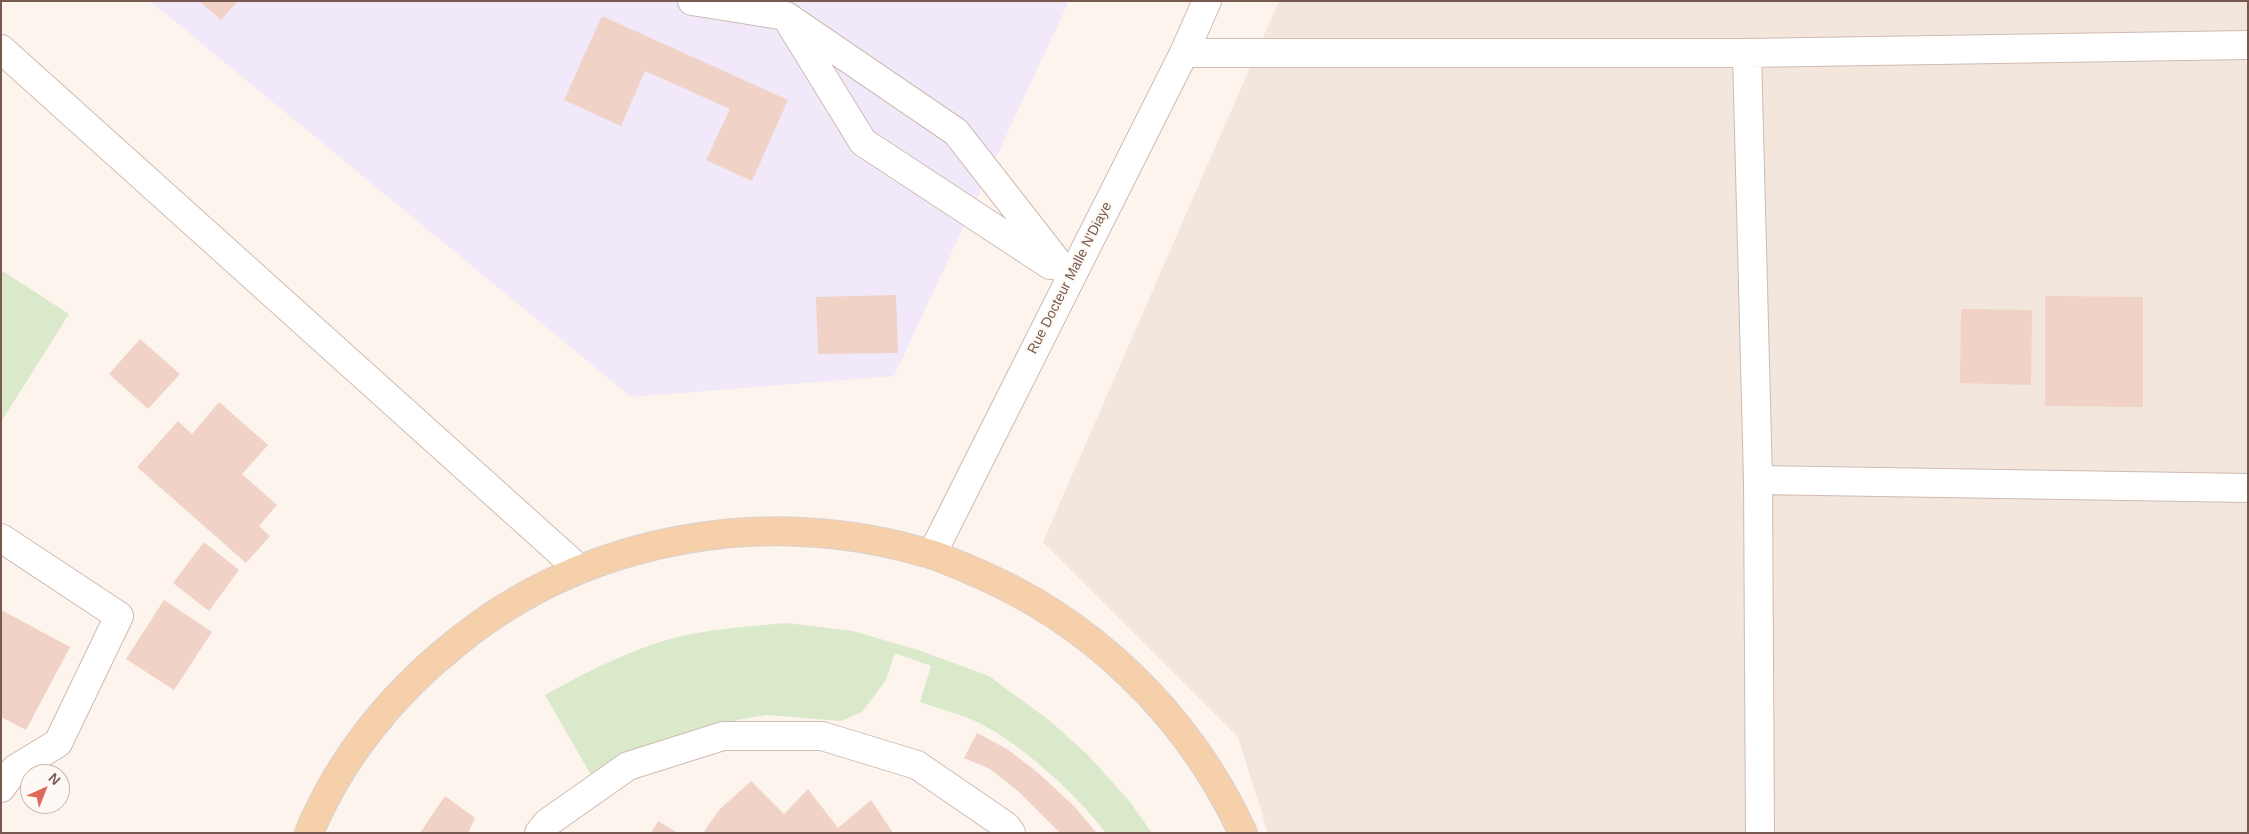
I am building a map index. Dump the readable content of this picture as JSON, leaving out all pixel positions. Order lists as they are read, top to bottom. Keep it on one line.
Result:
{"streets":{"street":["Rue Docteur Malle N'Diaye"]},"north":"top right"}
